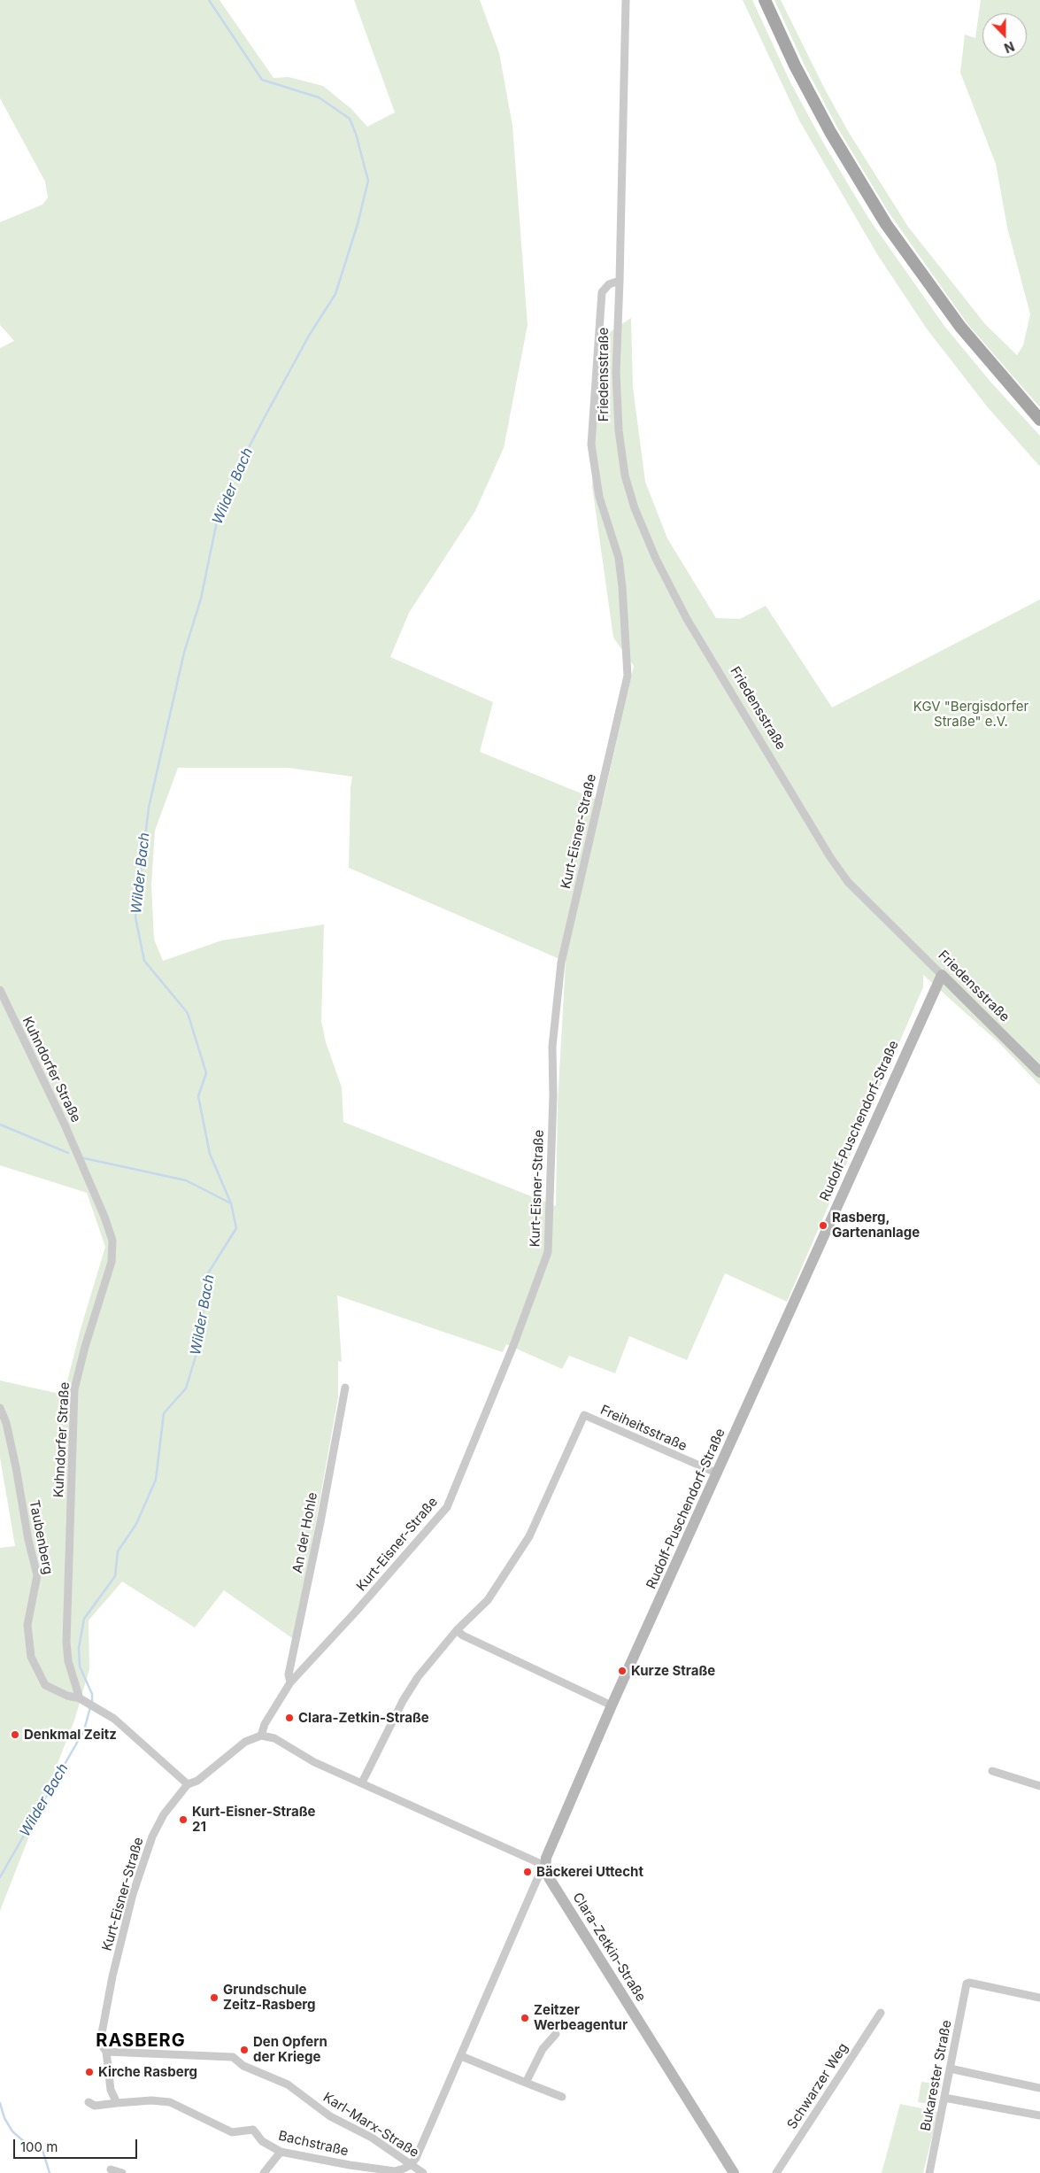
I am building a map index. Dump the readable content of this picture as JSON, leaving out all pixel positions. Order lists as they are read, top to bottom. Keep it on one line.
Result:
{"streets":{"street":["Friedensstraße","Kurt-Eisner-Straße","Kuhndorfer Straße","Rudolf-Puschendorf-Straße","Freiheitsstraße","An der Hohle","Taubenberg","Clara-Zetkin-Straße","Bukarester Straße","Schwarzer Weg","Karl-Marx-Straße","Bachstraße"]},"crossings":[["Friedensstraße","Kurt-Eisner-Straße"],["Friedensstraße","Rudolf-Puschendorf-Straße"],["Kurt-Eisner-Straße","An der Hohle"],["Kurt-Eisner-Straße","Karl-Marx-Straße"],["Kuhndorfer Straße","Taubenberg"],["Rudolf-Puschendorf-Straße","Freiheitsstraße"],["Rudolf-Puschendorf-Straße","Clara-Zetkin-Straße"],["Rudolf-Puschendorf-Straße","Karl-Marx-Straße"],["Rudolf-Puschendorf-Straße","Bachstraße"],["Karl-Marx-Straße","Bachstraße"]],"districts":["RASBERG"],"water":["Wilder Bach"],"parks":["KGV \"Bergisdorfer Straße\" e.V."],"places":["Rasberg, Gartenanlage","Kurze Straße","Clara-Zetkin-Straße","Denkmal Zeitz","Kurt-Eisner-Straße 21","Bäckerei Uttecht","Grundschule Zeitz-Rasberg","Zeitzer Werbeagentur","Den Opfern der Kriege","Kirche Rasberg"],"scale_bar":"100 m","north":"bottom"}
